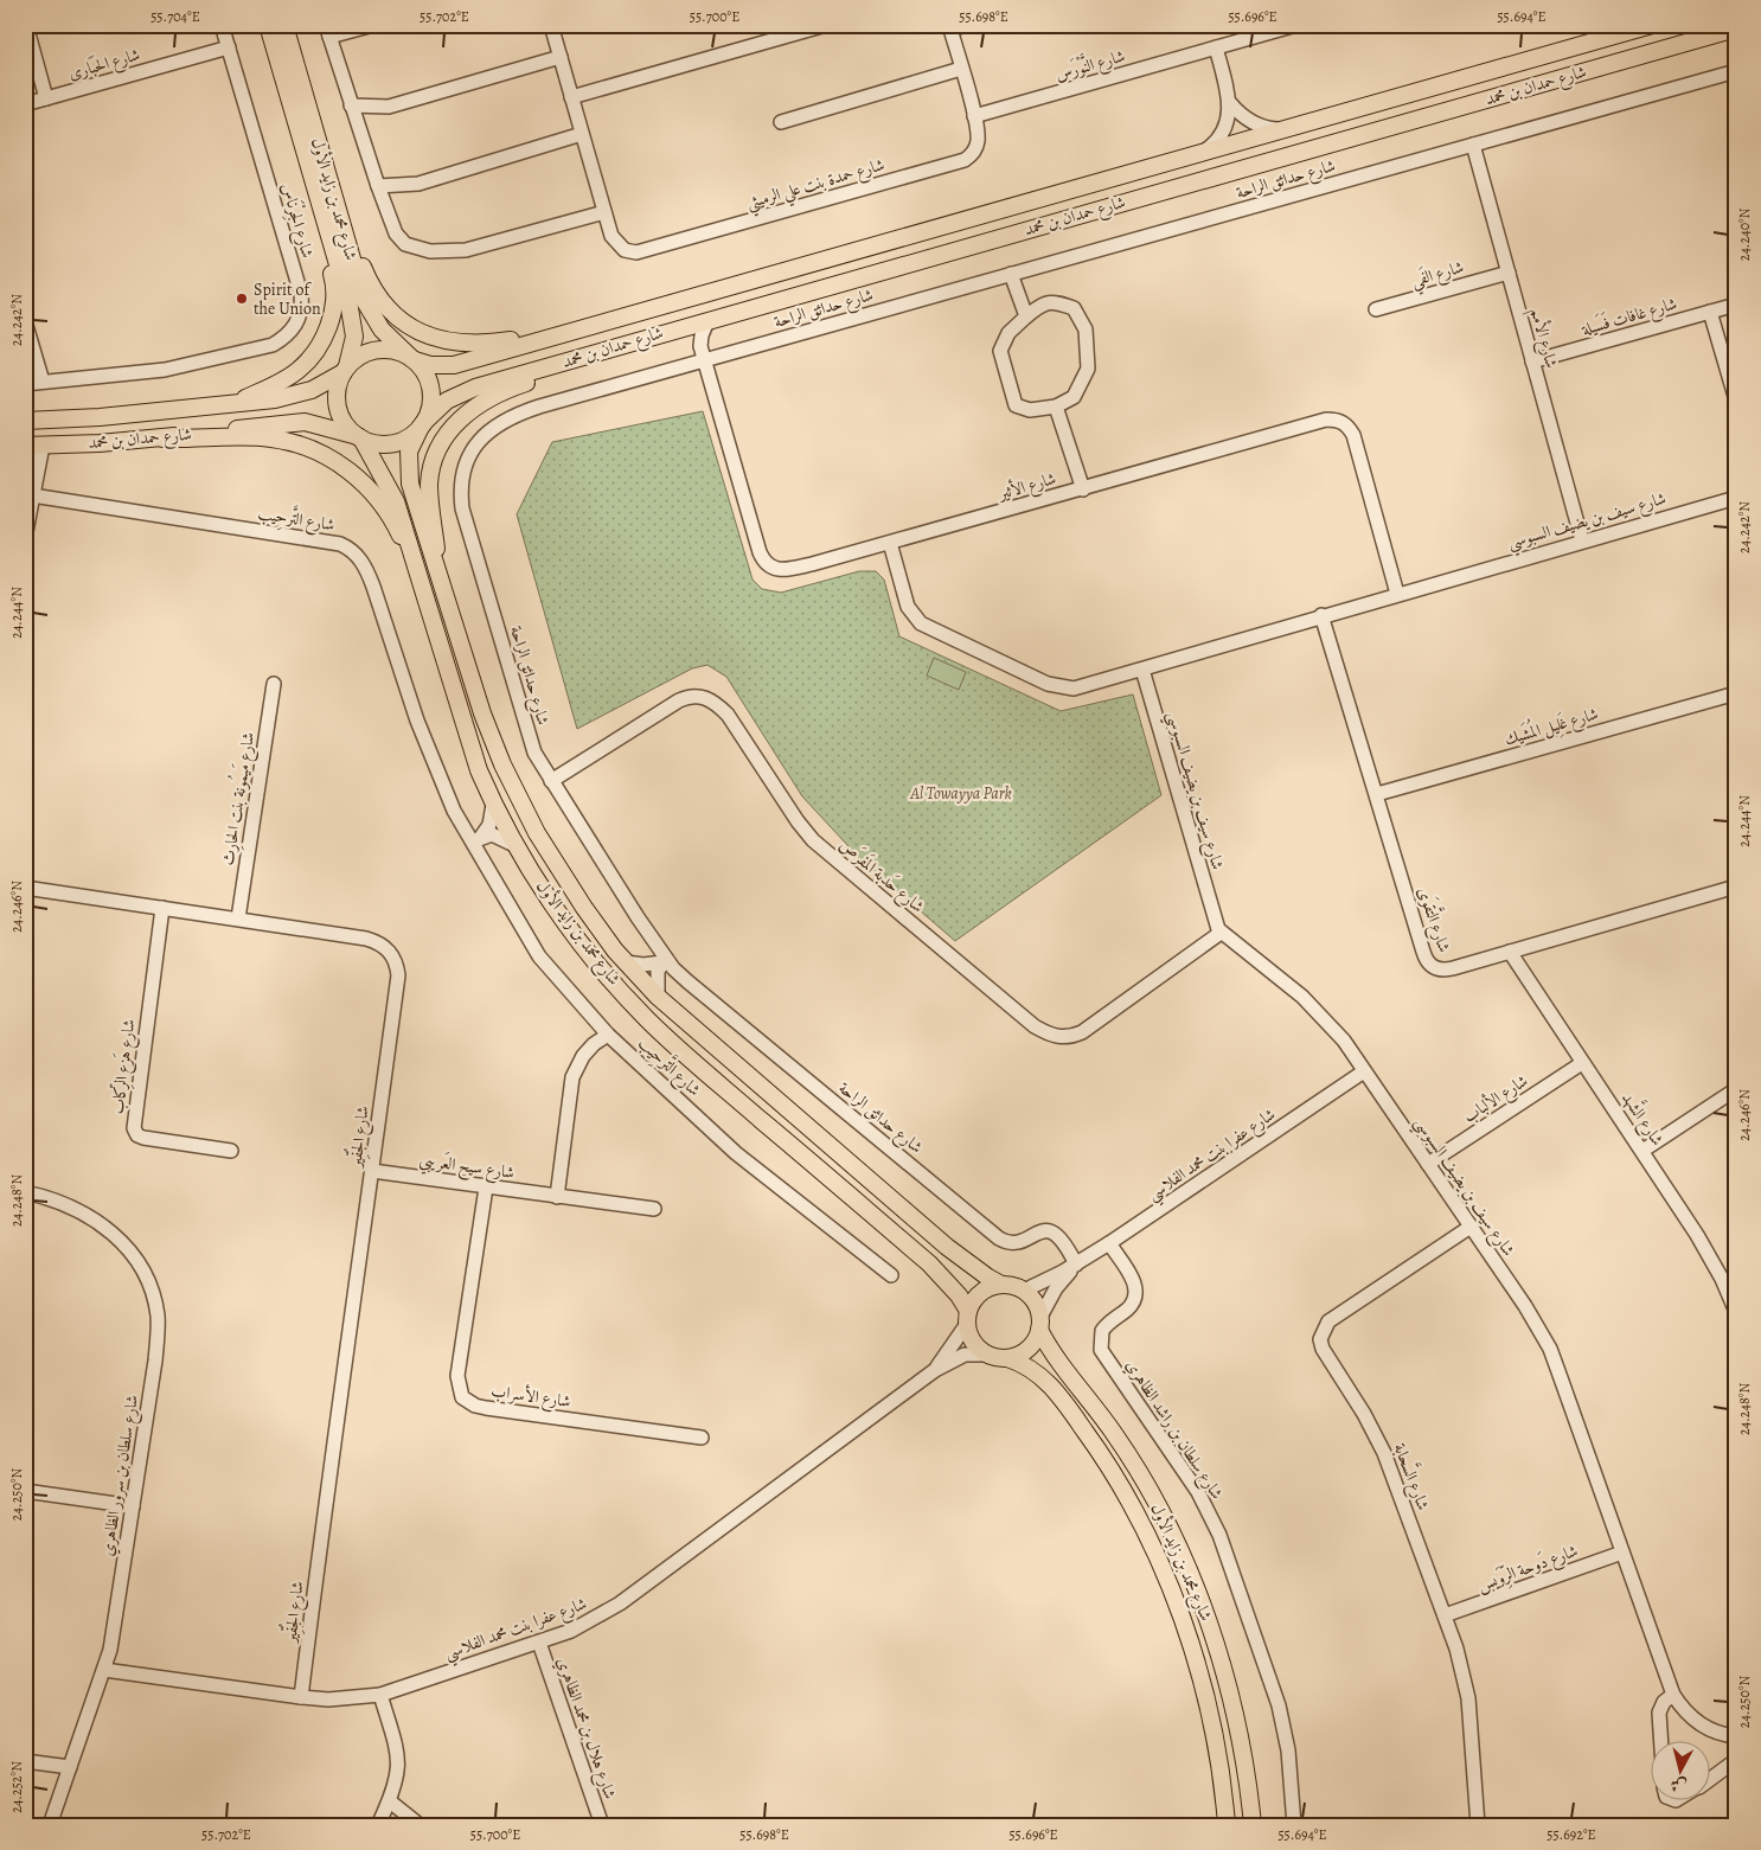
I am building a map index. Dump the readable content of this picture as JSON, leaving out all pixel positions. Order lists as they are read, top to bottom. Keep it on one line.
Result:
{"streets":{"main road":["شارع حمدان بن محمد","شارع محمد بن زايد الأول"],"street":["شارع الحَبَارى","شارع النَّوْرَس","شارع حدائق الراحة","شارع حمدة بنت علي الرميثي","شارع الجِرْنَاس","شارع الفَي","شارع غافات فَسَيلة","شارع الأمم","شارع الأثير","شارع التَّرحِيب","شارع سيف بن يضيف السبوسي","شارع غَلِيل المُشَيك","شارع مَيمُونة بنت الحارِث","شارع حَدبة المَفرَص","شارع التَّقوَى","شارع هَزع الرِّكاب","شارع الألباب","شارع الشَّهد","شارع الجُفِّير","شارع عفرا بنت محمد الفلاسي","شارع سيح العَريبي","شارع الأسراب","شارع سلطان بن راشد الظاهري","شارع سلطان بن سرور الظاهري","شارع السَّحابة","شارع دَوحة الرِّوَيس","شارع هلال بن محمد الظاهري"]},"crossings":[["شارع الحَبَارى","شارع الجِرْنَاس"],["شارع النَّوْرَس","شارع حمدة بنت علي الرميثي"],["شارع حمدان بن محمد","شارع محمد بن زايد الأول"],["شارع حمدان بن محمد","شارع الأثير"],["شارع حدائق الراحة","شارع الأمم"],["شارع حدائق الراحة","شارع الأثير"],["شارع حدائق الراحة","شارع حَدبة المَفرَص"],["شارع حدائق الراحة","شارع عفرا بنت محمد الفلاسي"],["شارع محمد بن زايد الأول","شارع عفرا بنت محمد الفلاسي"],["شارع الفَي","شارع الأمم"],["شارع غافات فَسَيلة","شارع الأمم"],["شارع الأمم","شارع سيف بن يضيف السبوسي"],["شارع الأثير","شارع سيف بن يضيف السبوسي"],["شارع سيف بن يضيف السبوسي","شارع حَدبة المَفرَص"],["شارع سيف بن يضيف السبوسي","شارع التَّقوَى"],["شارع سيف بن يضيف السبوسي","شارع الألباب"],["شارع سيف بن يضيف السبوسي","شارع عفرا بنت محمد الفلاسي"],["شارع سيف بن يضيف السبوسي","شارع السَّحابة"],["شارع سيف بن يضيف السبوسي","شارع دَوحة الرِّوَيس"],["شارع غَلِيل المُشَيك","شارع التَّقوَى"],["شارع مَيمُونة بنت الحارِث","شارع الجُفِّير"],["شارع التَّقوَى","شارع الشَّهد"],["شارع هَزع الرِّكاب","شارع الجُفِّير"],["شارع الألباب","شارع الشَّهد"],["شارع الجُفِّير","شارع عفرا بنت محمد الفلاسي"],["شارع الجُفِّير","شارع سيح العَريبي"],["شارع عفرا بنت محمد الفلاسي","شارع سلطان بن راشد الظاهري"],["شارع عفرا بنت محمد الفلاسي","شارع سلطان بن سرور الظاهري"],["شارع عفرا بنت محمد الفلاسي","شارع هلال بن محمد الظاهري"],["شارع سيح العَريبي","شارع الأسراب"],["شارع السَّحابة","شارع دَوحة الرِّوَيس"]],"parks":["Al Towayya Park"],"places":["Spirit of the Union"],"north":"bottom","coordinates":["55.704°E","55.702°E","55.700°E","55.698°E","55.696°E","55.694°E","24.240°N","24.242°N","24.244°N","24.246°N","24.248°N","24.250°N","24.252°N","55.692°E"]}
